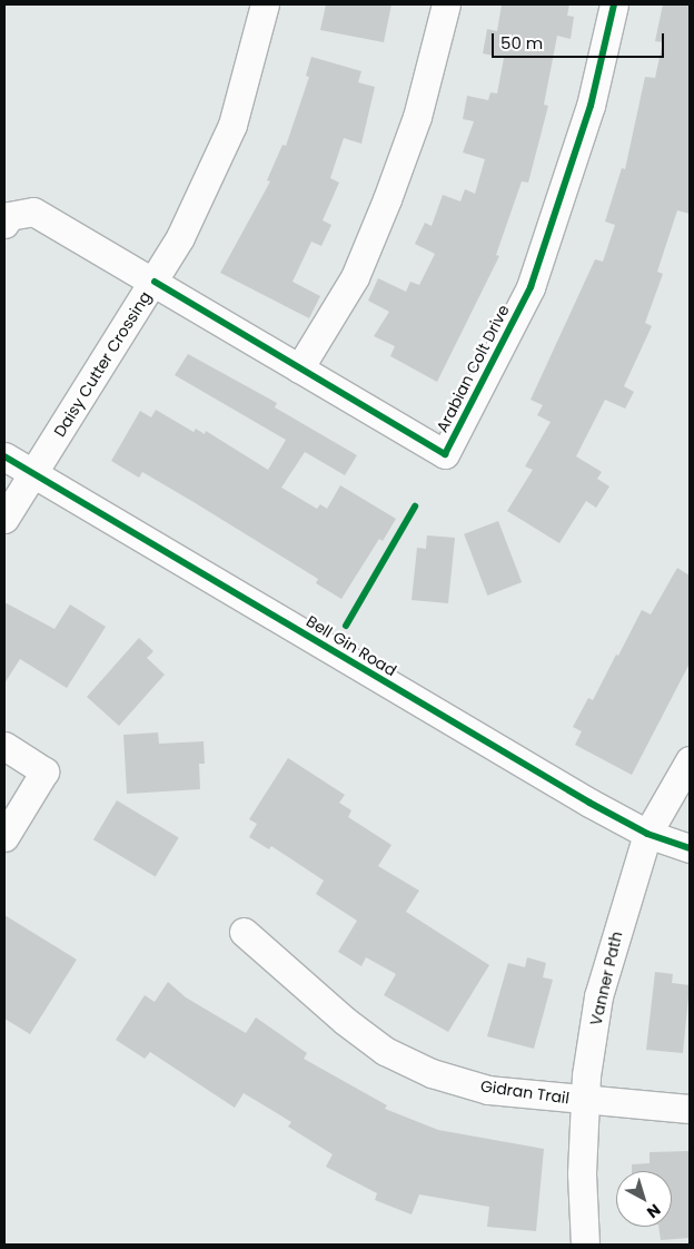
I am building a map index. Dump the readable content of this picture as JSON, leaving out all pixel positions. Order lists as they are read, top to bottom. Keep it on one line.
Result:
{"streets":{"street":["Daisy Cutter Crossing","Arabian Colt Drive","Bell Gin Road","Vanner Path","Gidran Trail"]},"crossings":[["Daisy Cutter Crossing","Arabian Colt Drive"],["Daisy Cutter Crossing","Bell Gin Road"],["Bell Gin Road","Vanner Path"],["Vanner Path","Gidran Trail"]],"scale_bar":"50 m","north":"bottom right"}
